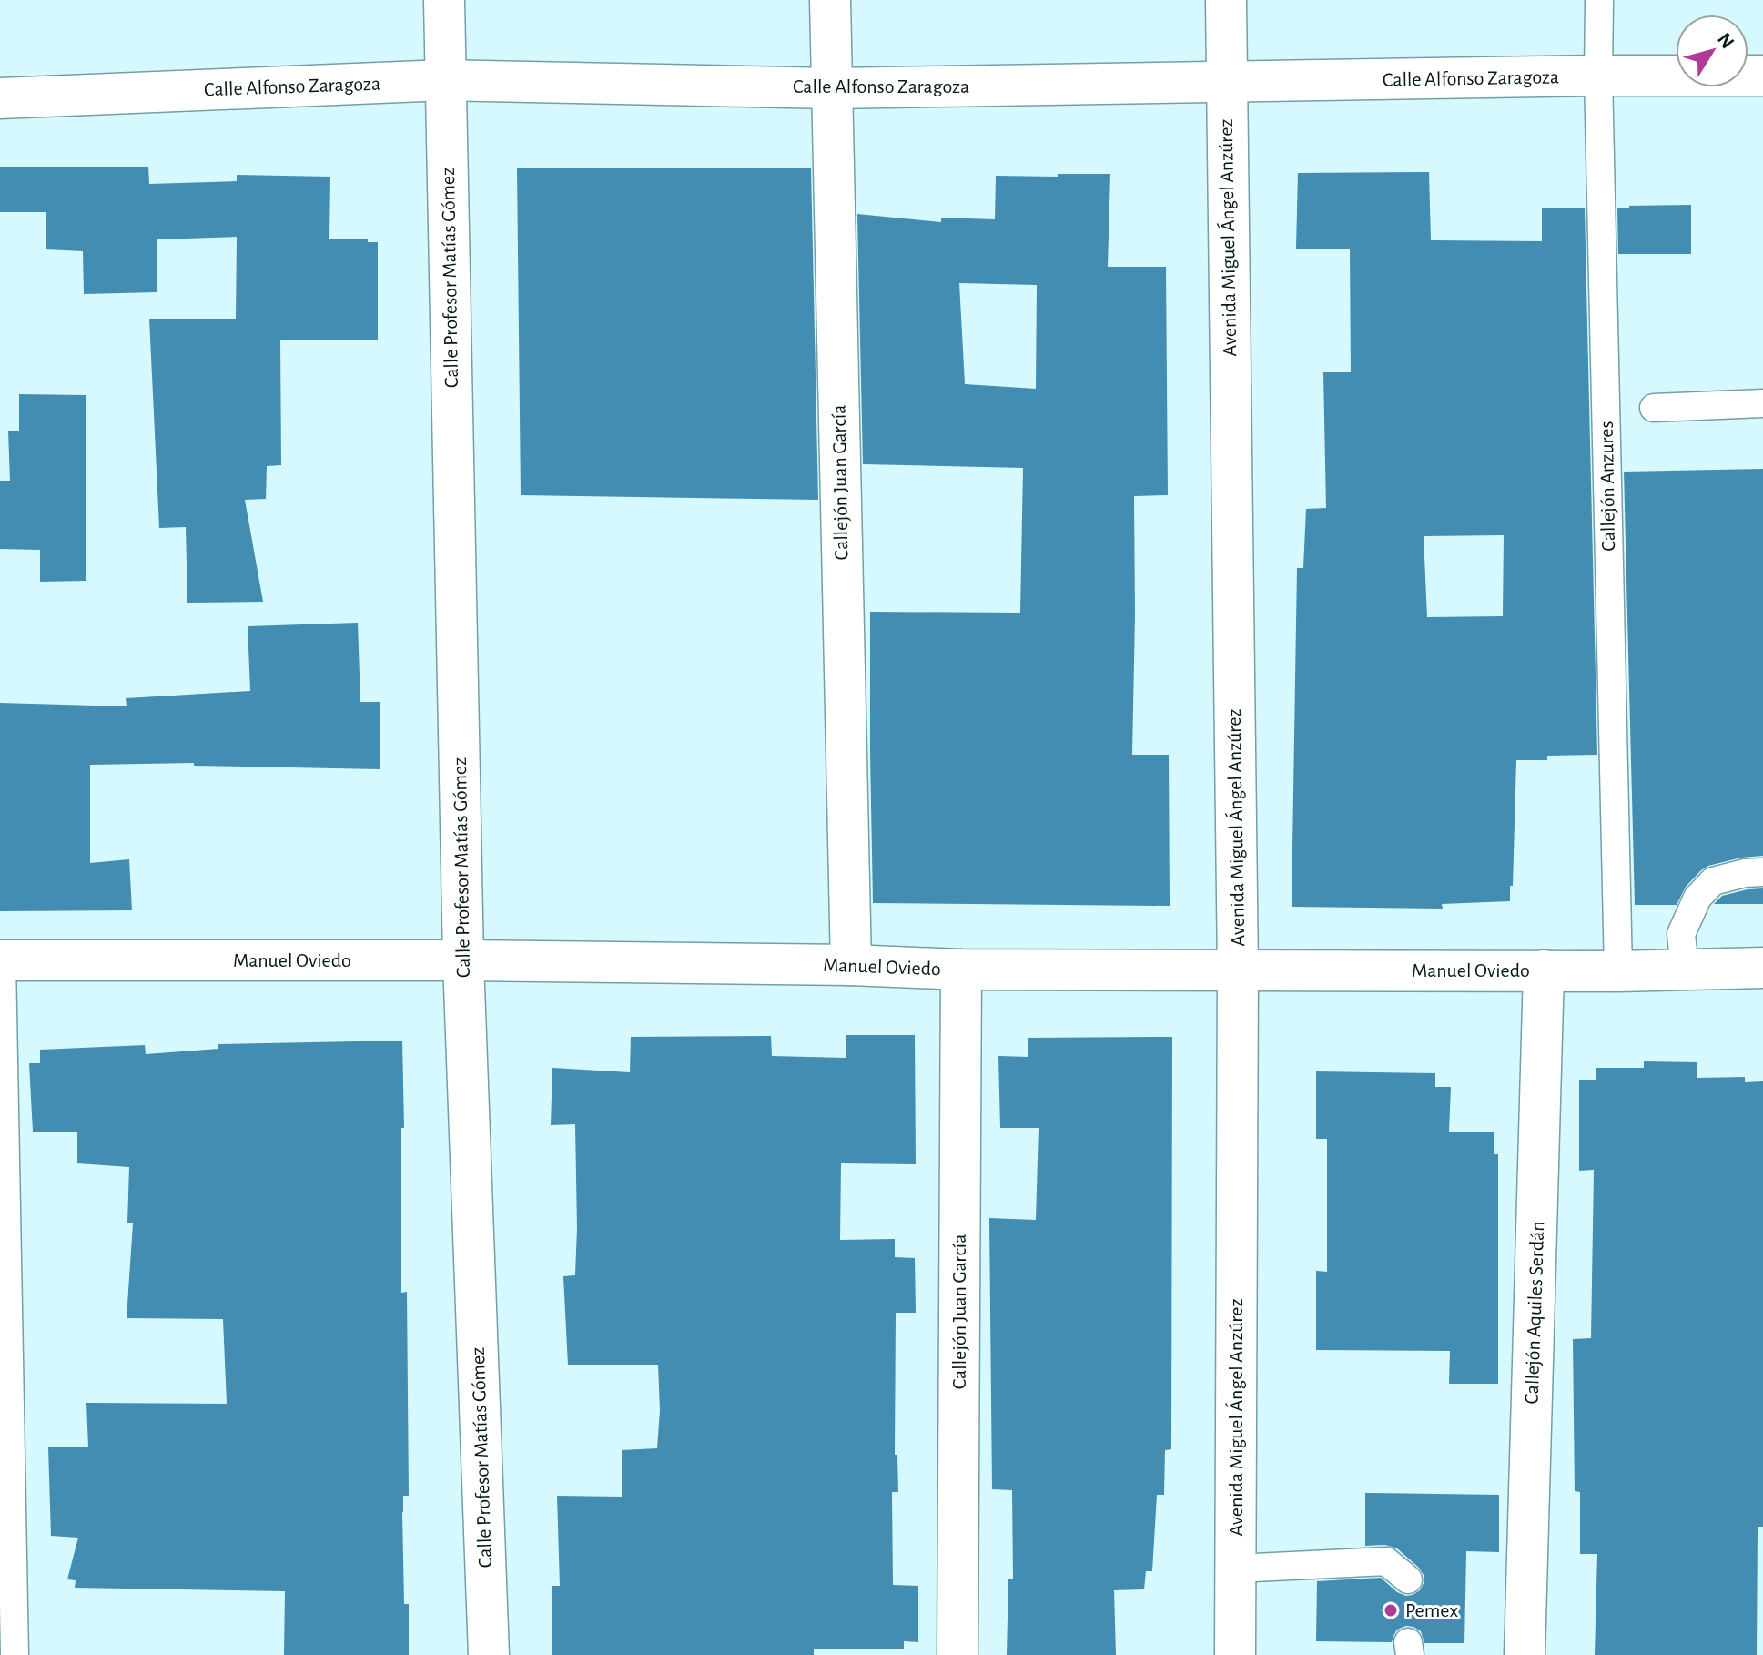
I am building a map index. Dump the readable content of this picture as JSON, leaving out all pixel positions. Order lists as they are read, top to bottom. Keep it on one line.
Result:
{"streets":{"street":["Calle Alfonso Zaragoza","Avenida Miguel Ángel Anzúrez","Calle Profesor Matías Gómez","Callejón Juan García","Manuel Oviedo","Callejón Aquiles Serdán"],"lane":["Callejón Anzures"]},"crossings":[["Calle Alfonso Zaragoza","Avenida Miguel Ángel Anzúrez"],["Calle Alfonso Zaragoza","Calle Profesor Matías Gómez"],["Calle Alfonso Zaragoza","Callejón Juan García"],["Calle Alfonso Zaragoza","Callejón Anzures"],["Avenida Miguel Ángel Anzúrez","Manuel Oviedo"],["Calle Profesor Matías Gómez","Manuel Oviedo"],["Callejón Juan García","Manuel Oviedo"],["Callejón Anzures","Manuel Oviedo"],["Manuel Oviedo","Callejón Aquiles Serdán"]],"places":["Pemex"],"north":"top right"}
